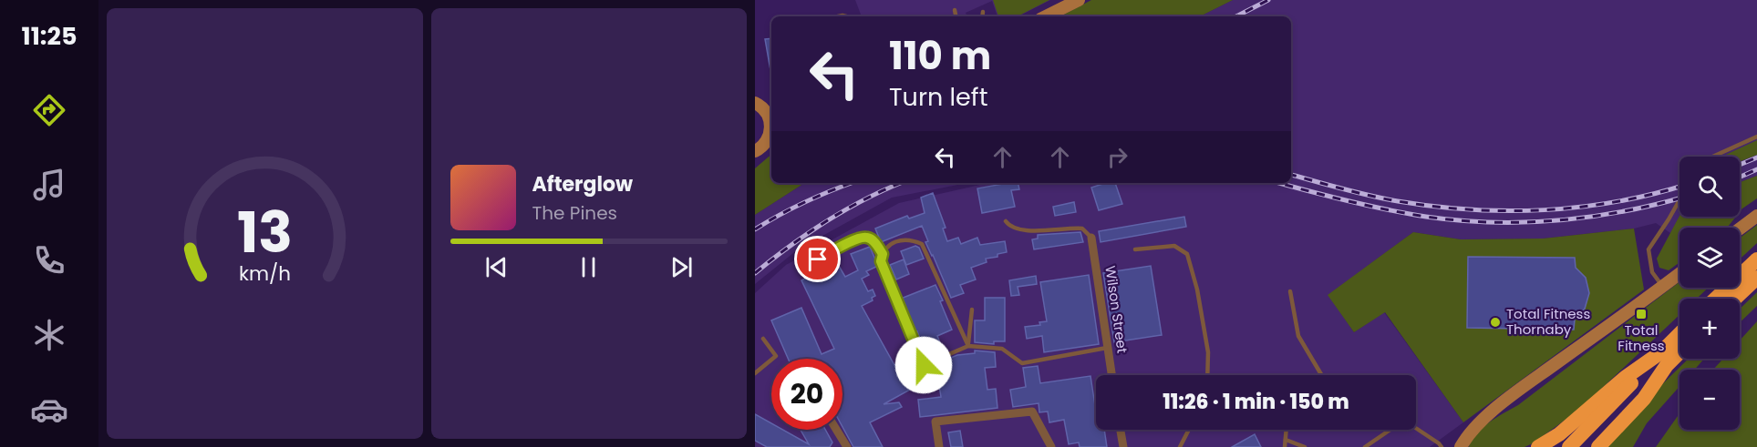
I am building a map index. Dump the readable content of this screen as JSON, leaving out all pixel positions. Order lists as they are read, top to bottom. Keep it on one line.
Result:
{"streets":{"street":["Wilson Street"]},"places":{"transit":["Total Fitness"],"other":["Total Fitness Thornaby"]},"page":{"tabs":"11:25","turn":["110 m","Turn left"],"map_buttons":["+","−"],"song":["Afterglow","The Pines"],"limit":"20","trip":"11:26 · 1 min · 150 m","gauge":["13","km/h"]}}
